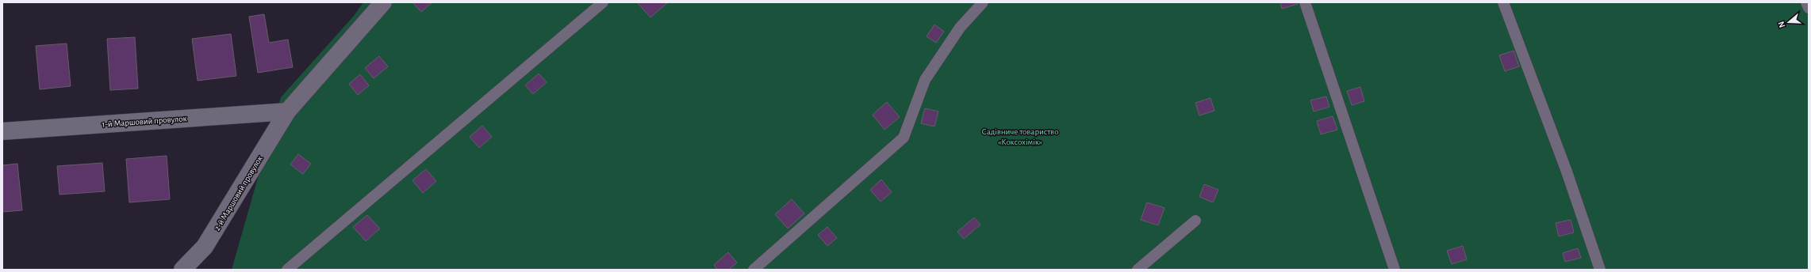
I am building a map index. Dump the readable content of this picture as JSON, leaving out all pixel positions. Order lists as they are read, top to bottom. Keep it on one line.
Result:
{"streets":{"street":["1-й Маршовий провулок","2-й Маршовий провулок"]},"crossings":[["1-й Маршовий провулок","2-й Маршовий провулок"]],"parks":["Садівниче товариство «Коксохімік»"],"north":"left"}
